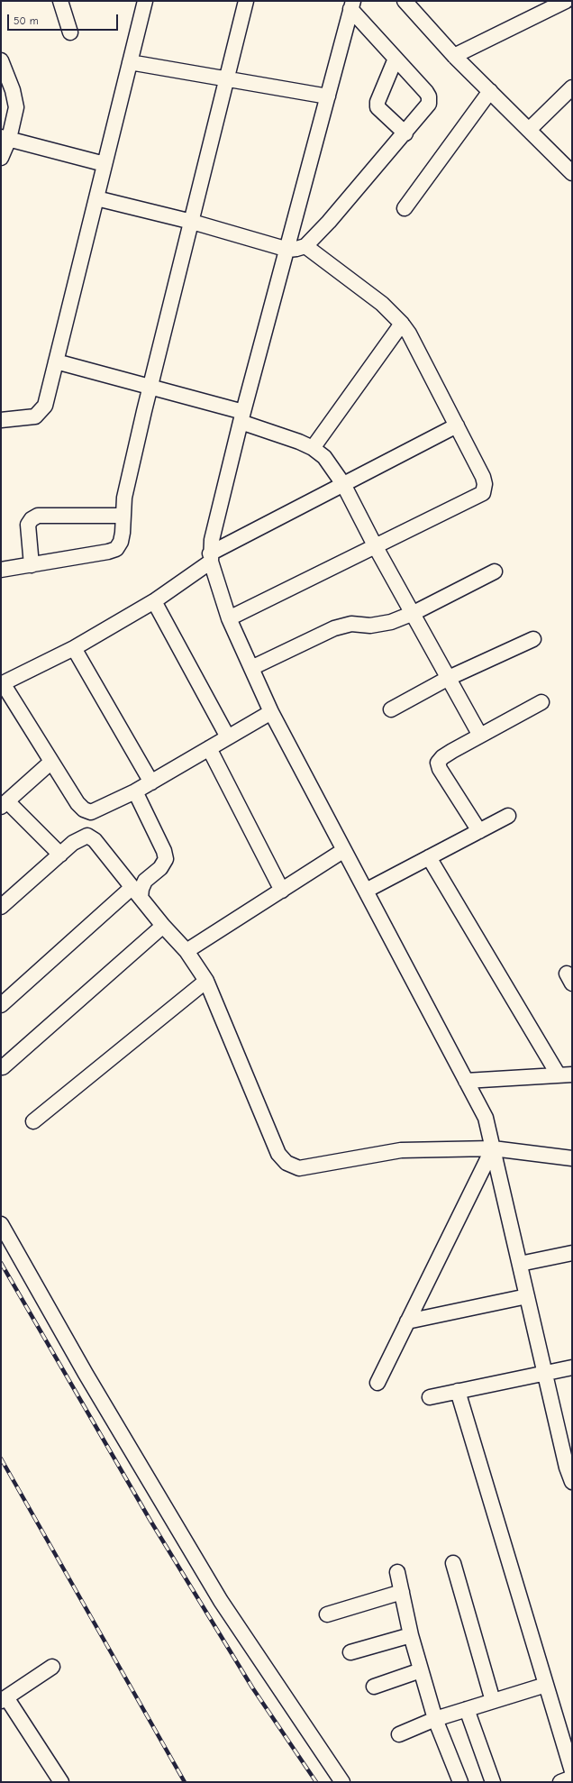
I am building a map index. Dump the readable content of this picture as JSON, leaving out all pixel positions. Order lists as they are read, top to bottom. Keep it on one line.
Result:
{"scale_bar":"50 m"}
